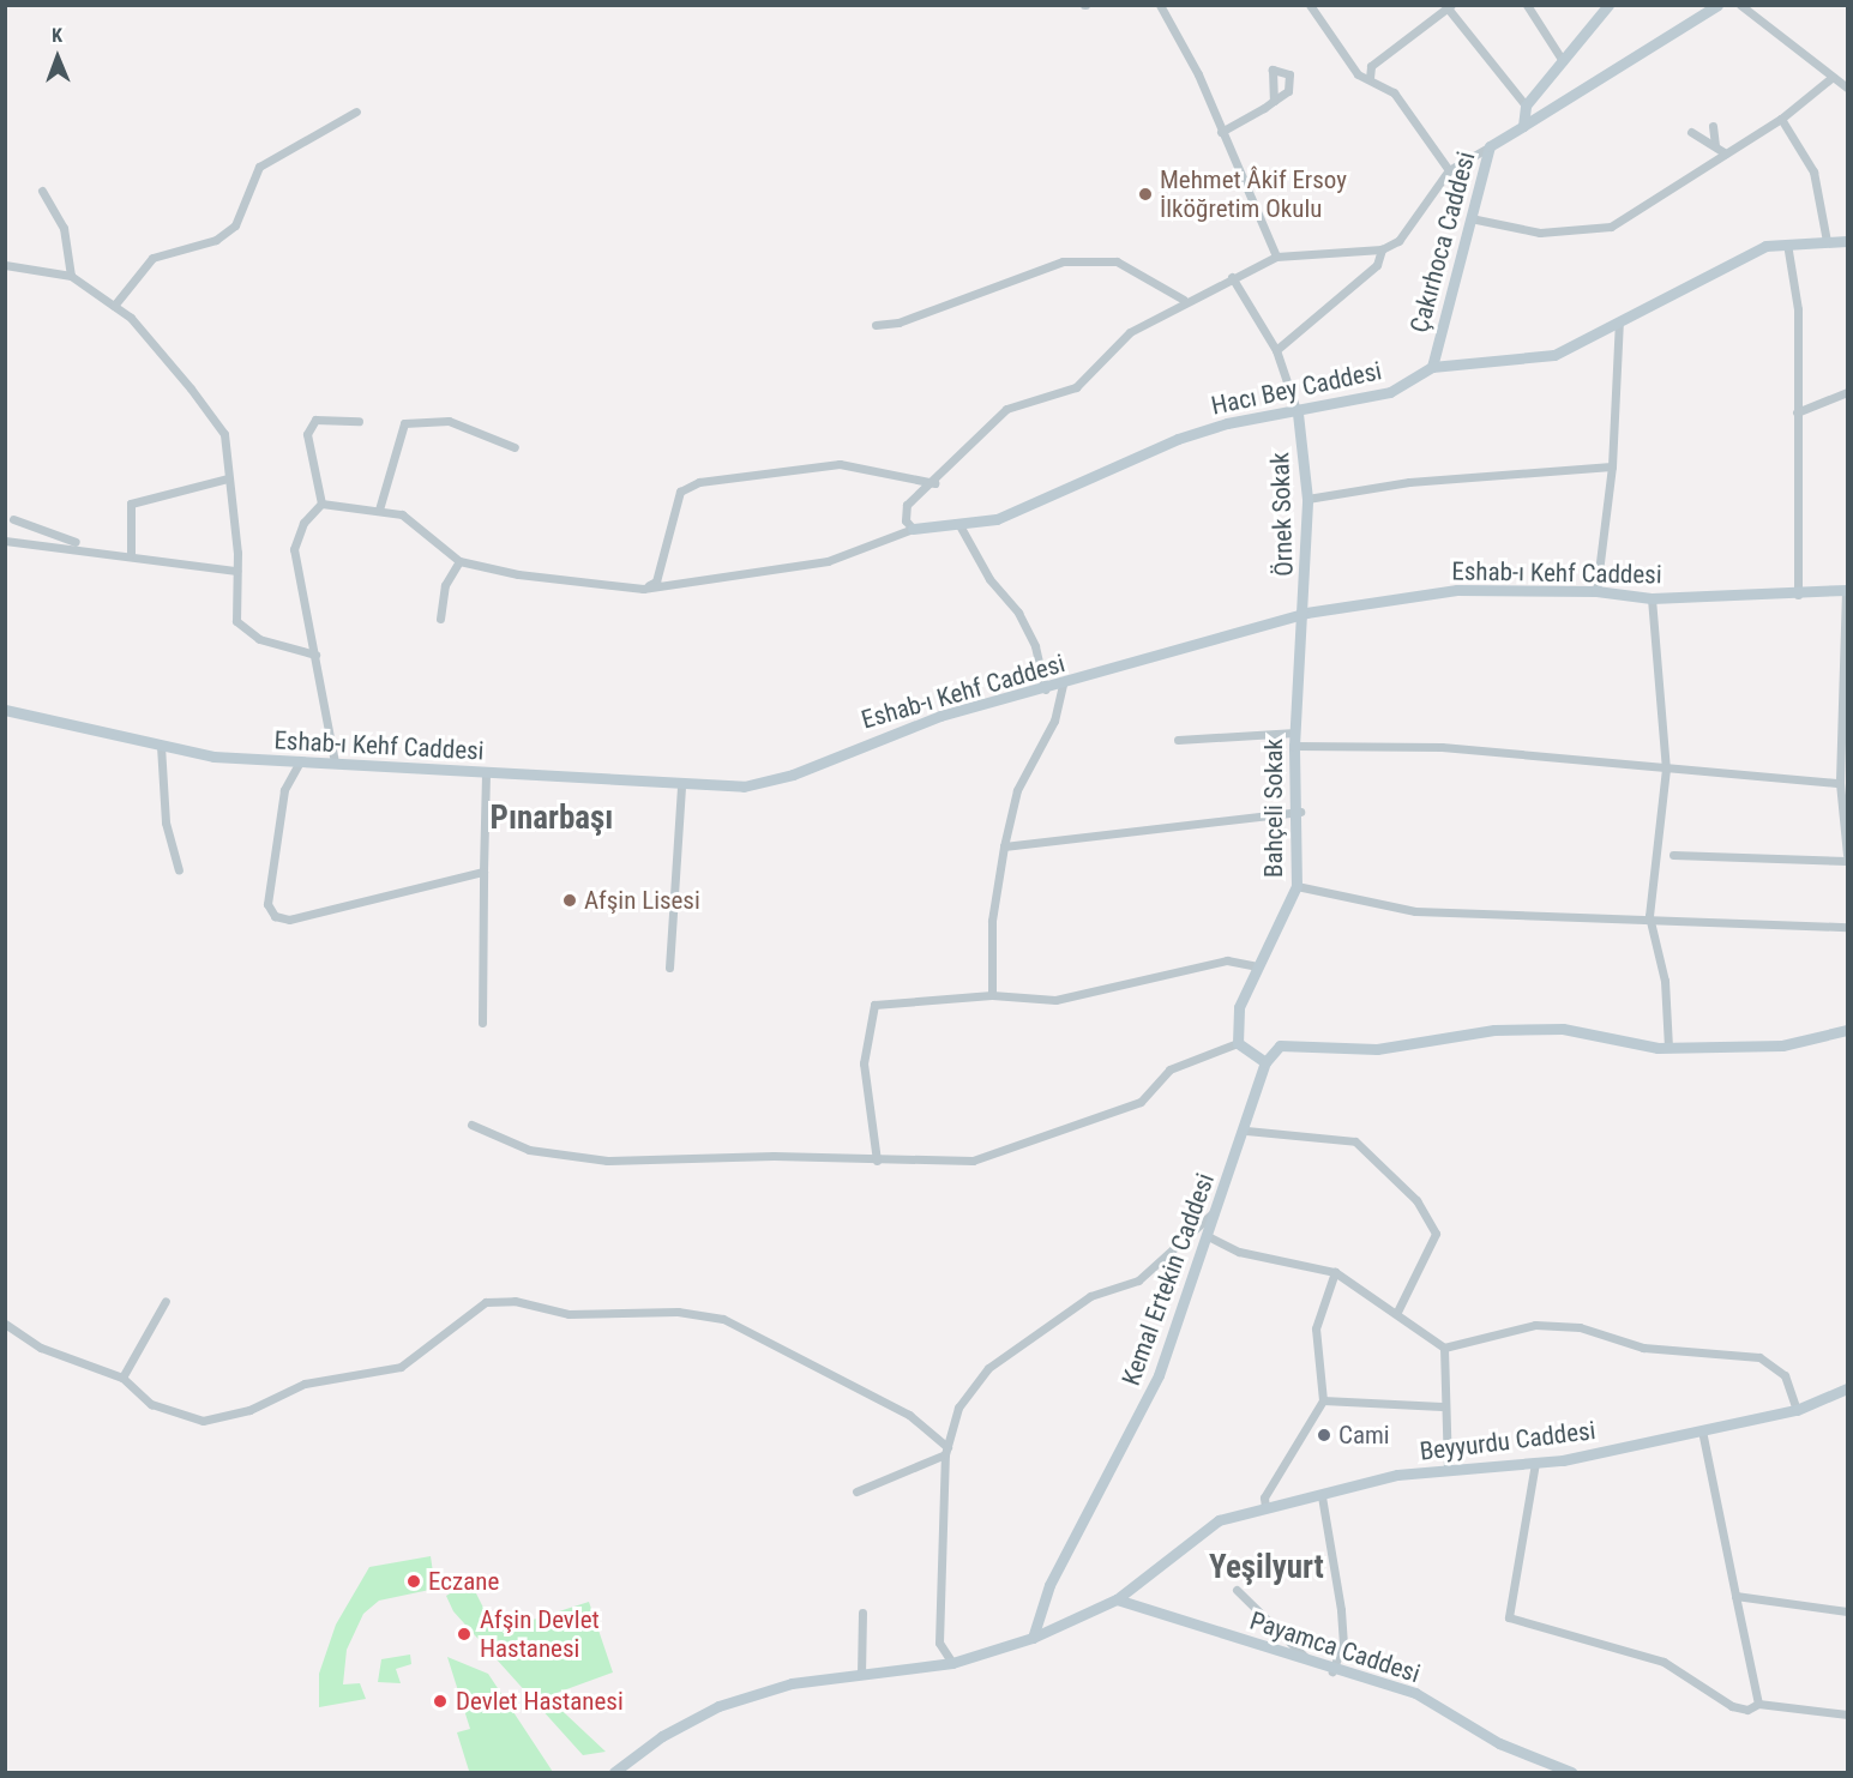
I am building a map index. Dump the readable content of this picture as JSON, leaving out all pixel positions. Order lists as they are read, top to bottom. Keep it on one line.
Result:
{"streets":{"street":["Çakırhoca Caddesi","Hacı Bey Caddesi","Örnek Sokak","Eshab-ı Kehf Caddesi","Bahçeli Sokak","Kemal Ertekin Caddesi","Beyyurdu Caddesi","Payamca Caddesi"]},"crossings":[["Çakırhoca Caddesi","Hacı Bey Caddesi"],["Hacı Bey Caddesi","Örnek Sokak"],["Örnek Sokak","Eshab-ı Kehf Caddesi"],["Örnek Sokak","Bahçeli Sokak"],["Eshab-ı Kehf Caddesi","Bahçeli Sokak"],["Kemal Ertekin Caddesi","Beyyurdu Caddesi"],["Beyyurdu Caddesi","Payamca Caddesi"]],"districts":["Pınarbaşı","Yeşilyurt"],"places":["Mehmet Âkif Ersoy İlköğretim Okulu","Afşin Lisesi","Cami","Eczane","Afşin Devlet Hastanesi","Devlet Hastanesi"],"north":"top"}
